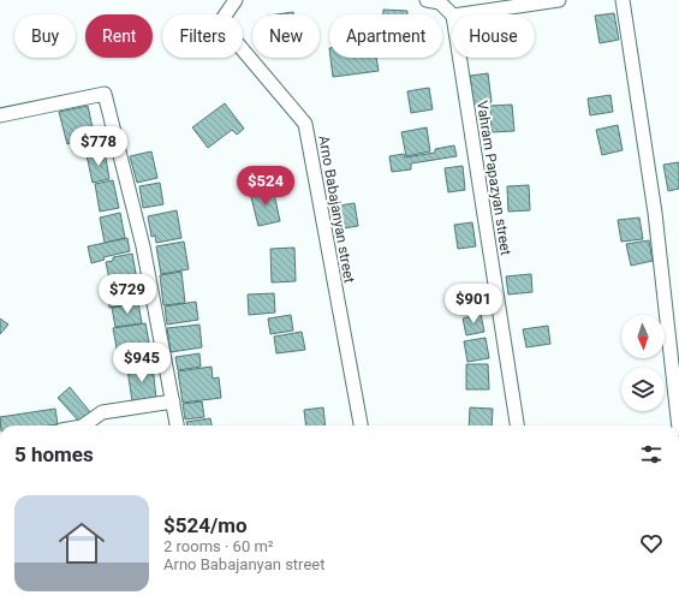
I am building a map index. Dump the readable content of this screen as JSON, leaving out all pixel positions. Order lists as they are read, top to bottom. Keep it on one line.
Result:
{"streets":{"street":["Vahram Papazyan street","Arno Babajanyan street"]},"north":"bottom","page":{"chip":["Buy","Rent","Filters","New","Apartment","House"],"price":["$778","$524","$729","$901","$945"],"heading":"5 homes","list":[{"name":"$524/mo","note":"2 rooms · 60 m² · Arno Babajanyan street"}]}}
